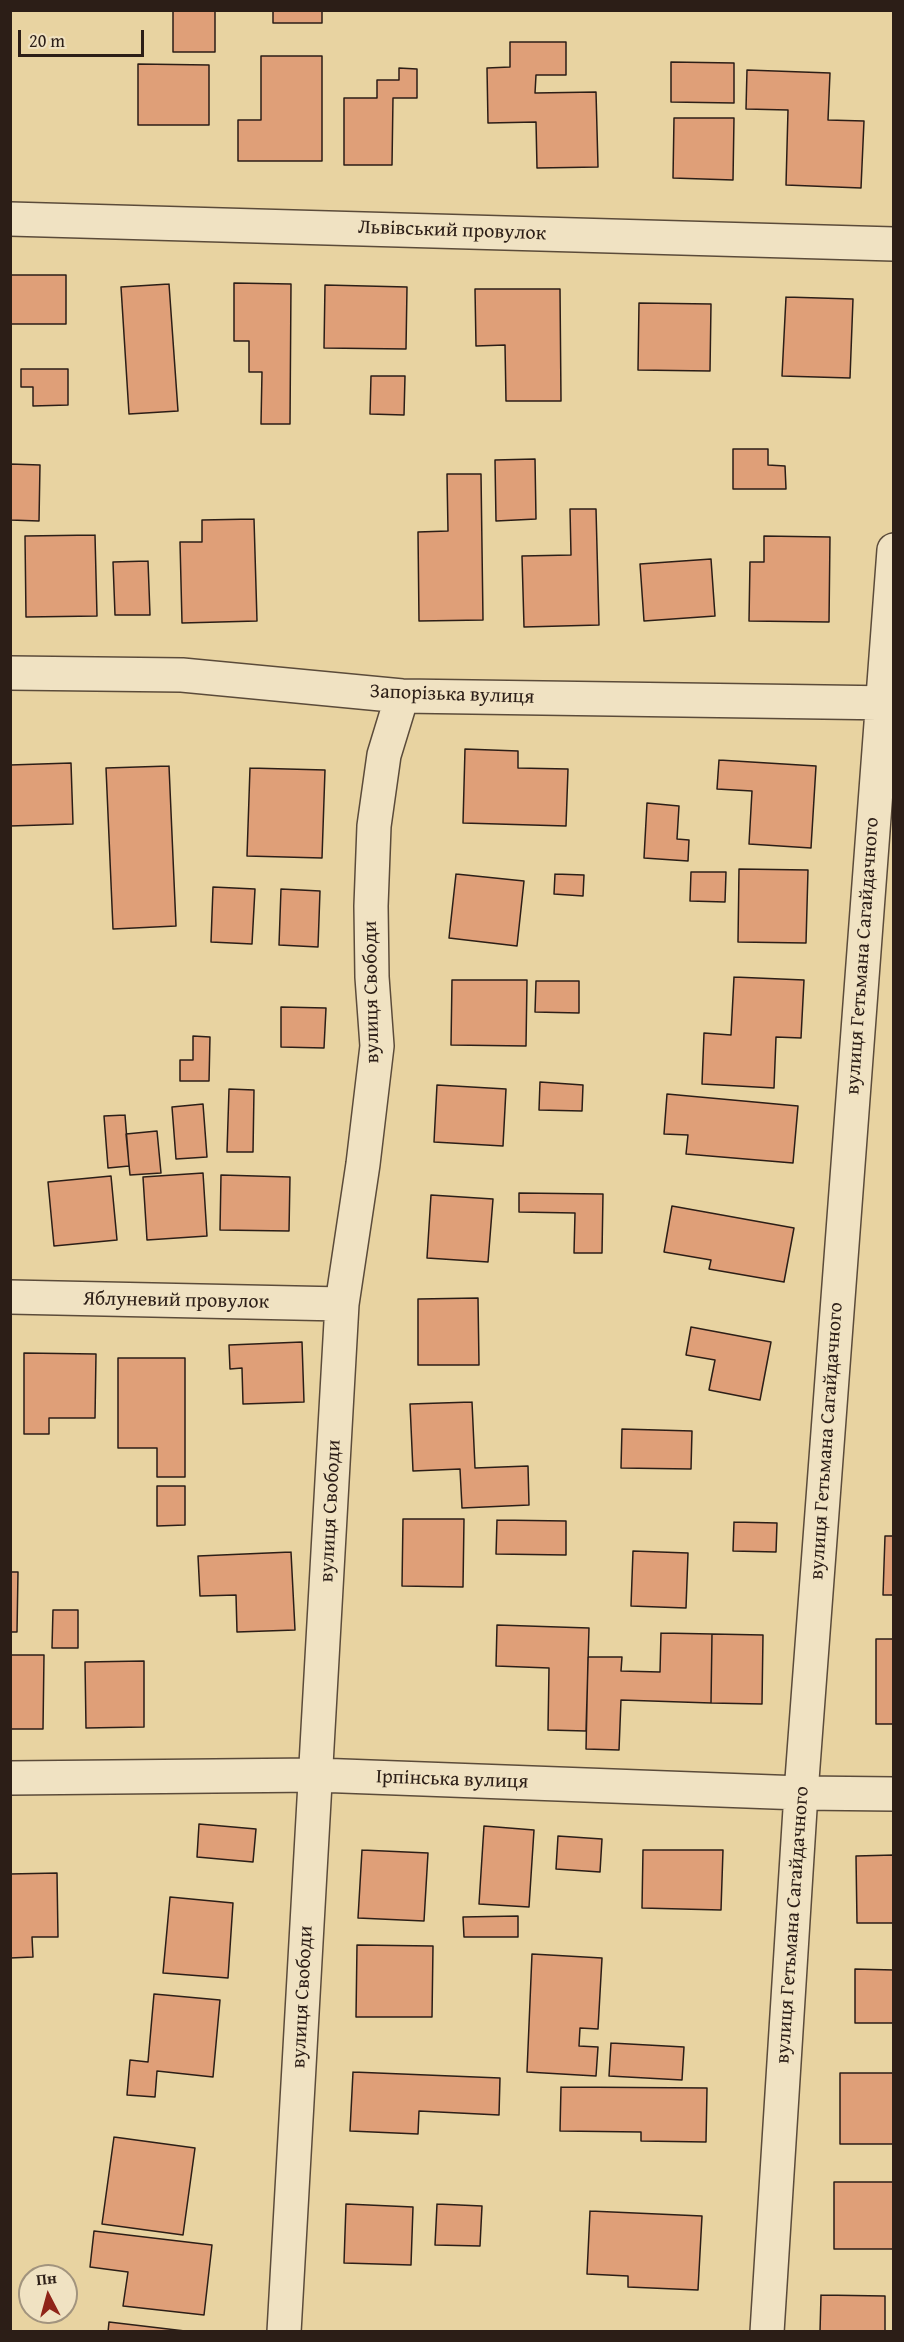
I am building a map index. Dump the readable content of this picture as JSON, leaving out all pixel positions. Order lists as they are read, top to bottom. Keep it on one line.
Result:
{"streets":{"street":["Львівський провулок","Запорізька вулиця","вулиця Гетьмана Сагайдачного","вулиця Свободи","Яблуневий провулок","Ірпінська вулиця"]},"crossings":[["Запорізька вулиця","вулиця Гетьмана Сагайдачного"],["Запорізька вулиця","вулиця Свободи"],["вулиця Гетьмана Сагайдачного","Ірпінська вулиця"],["вулиця Свободи","Яблуневий провулок"],["вулиця Свободи","Ірпінська вулиця"]],"scale_bar":"20 m","north":"top"}
